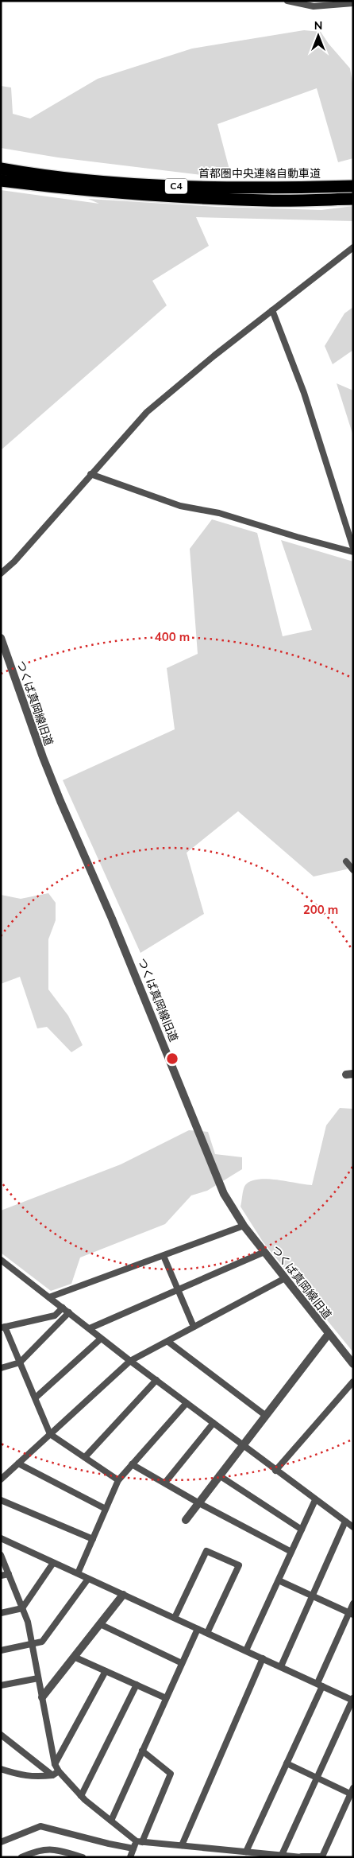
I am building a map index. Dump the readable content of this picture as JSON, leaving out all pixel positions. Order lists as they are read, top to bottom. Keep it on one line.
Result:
{"streets":{"highway":["首都圏中央連絡自動車道","C4"],"street":["つくば真岡線旧道"]},"north":"top","rings":["400 m","200 m"]}
